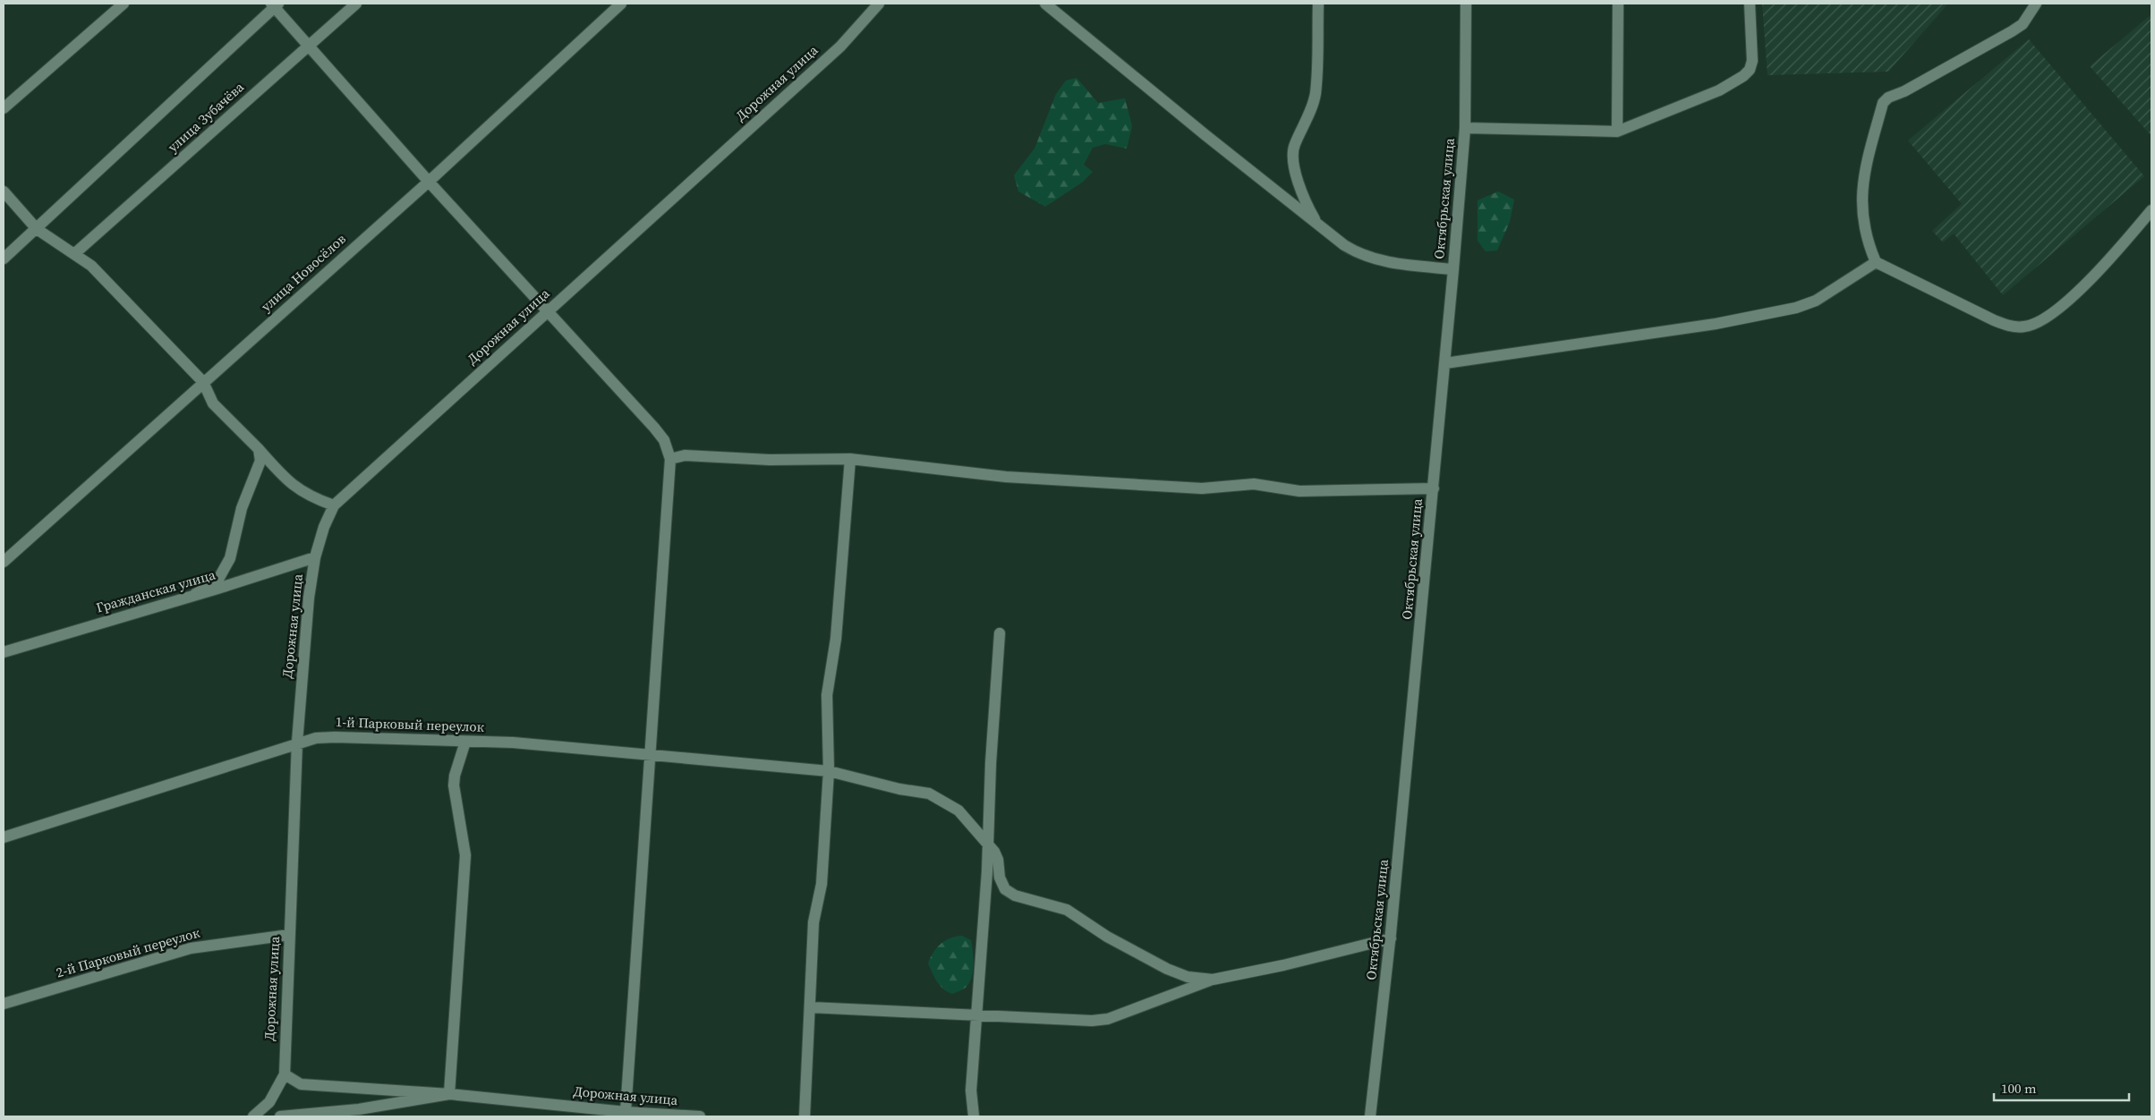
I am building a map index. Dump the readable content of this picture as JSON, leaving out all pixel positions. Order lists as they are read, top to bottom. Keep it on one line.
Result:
{"streets":{"street":["Дорожная улица","улица Зубачёва","Октябрьская улица","улица Новосёлов","Гражданская улица","1-й Парковый переулок","2-й Парковый переулок"]},"crossings":[["Дорожная улица","Гражданская улица"],["Дорожная улица","1-й Парковый переулок"],["Дорожная улица","2-й Парковый переулок"]],"scale_bar":"100 m"}
